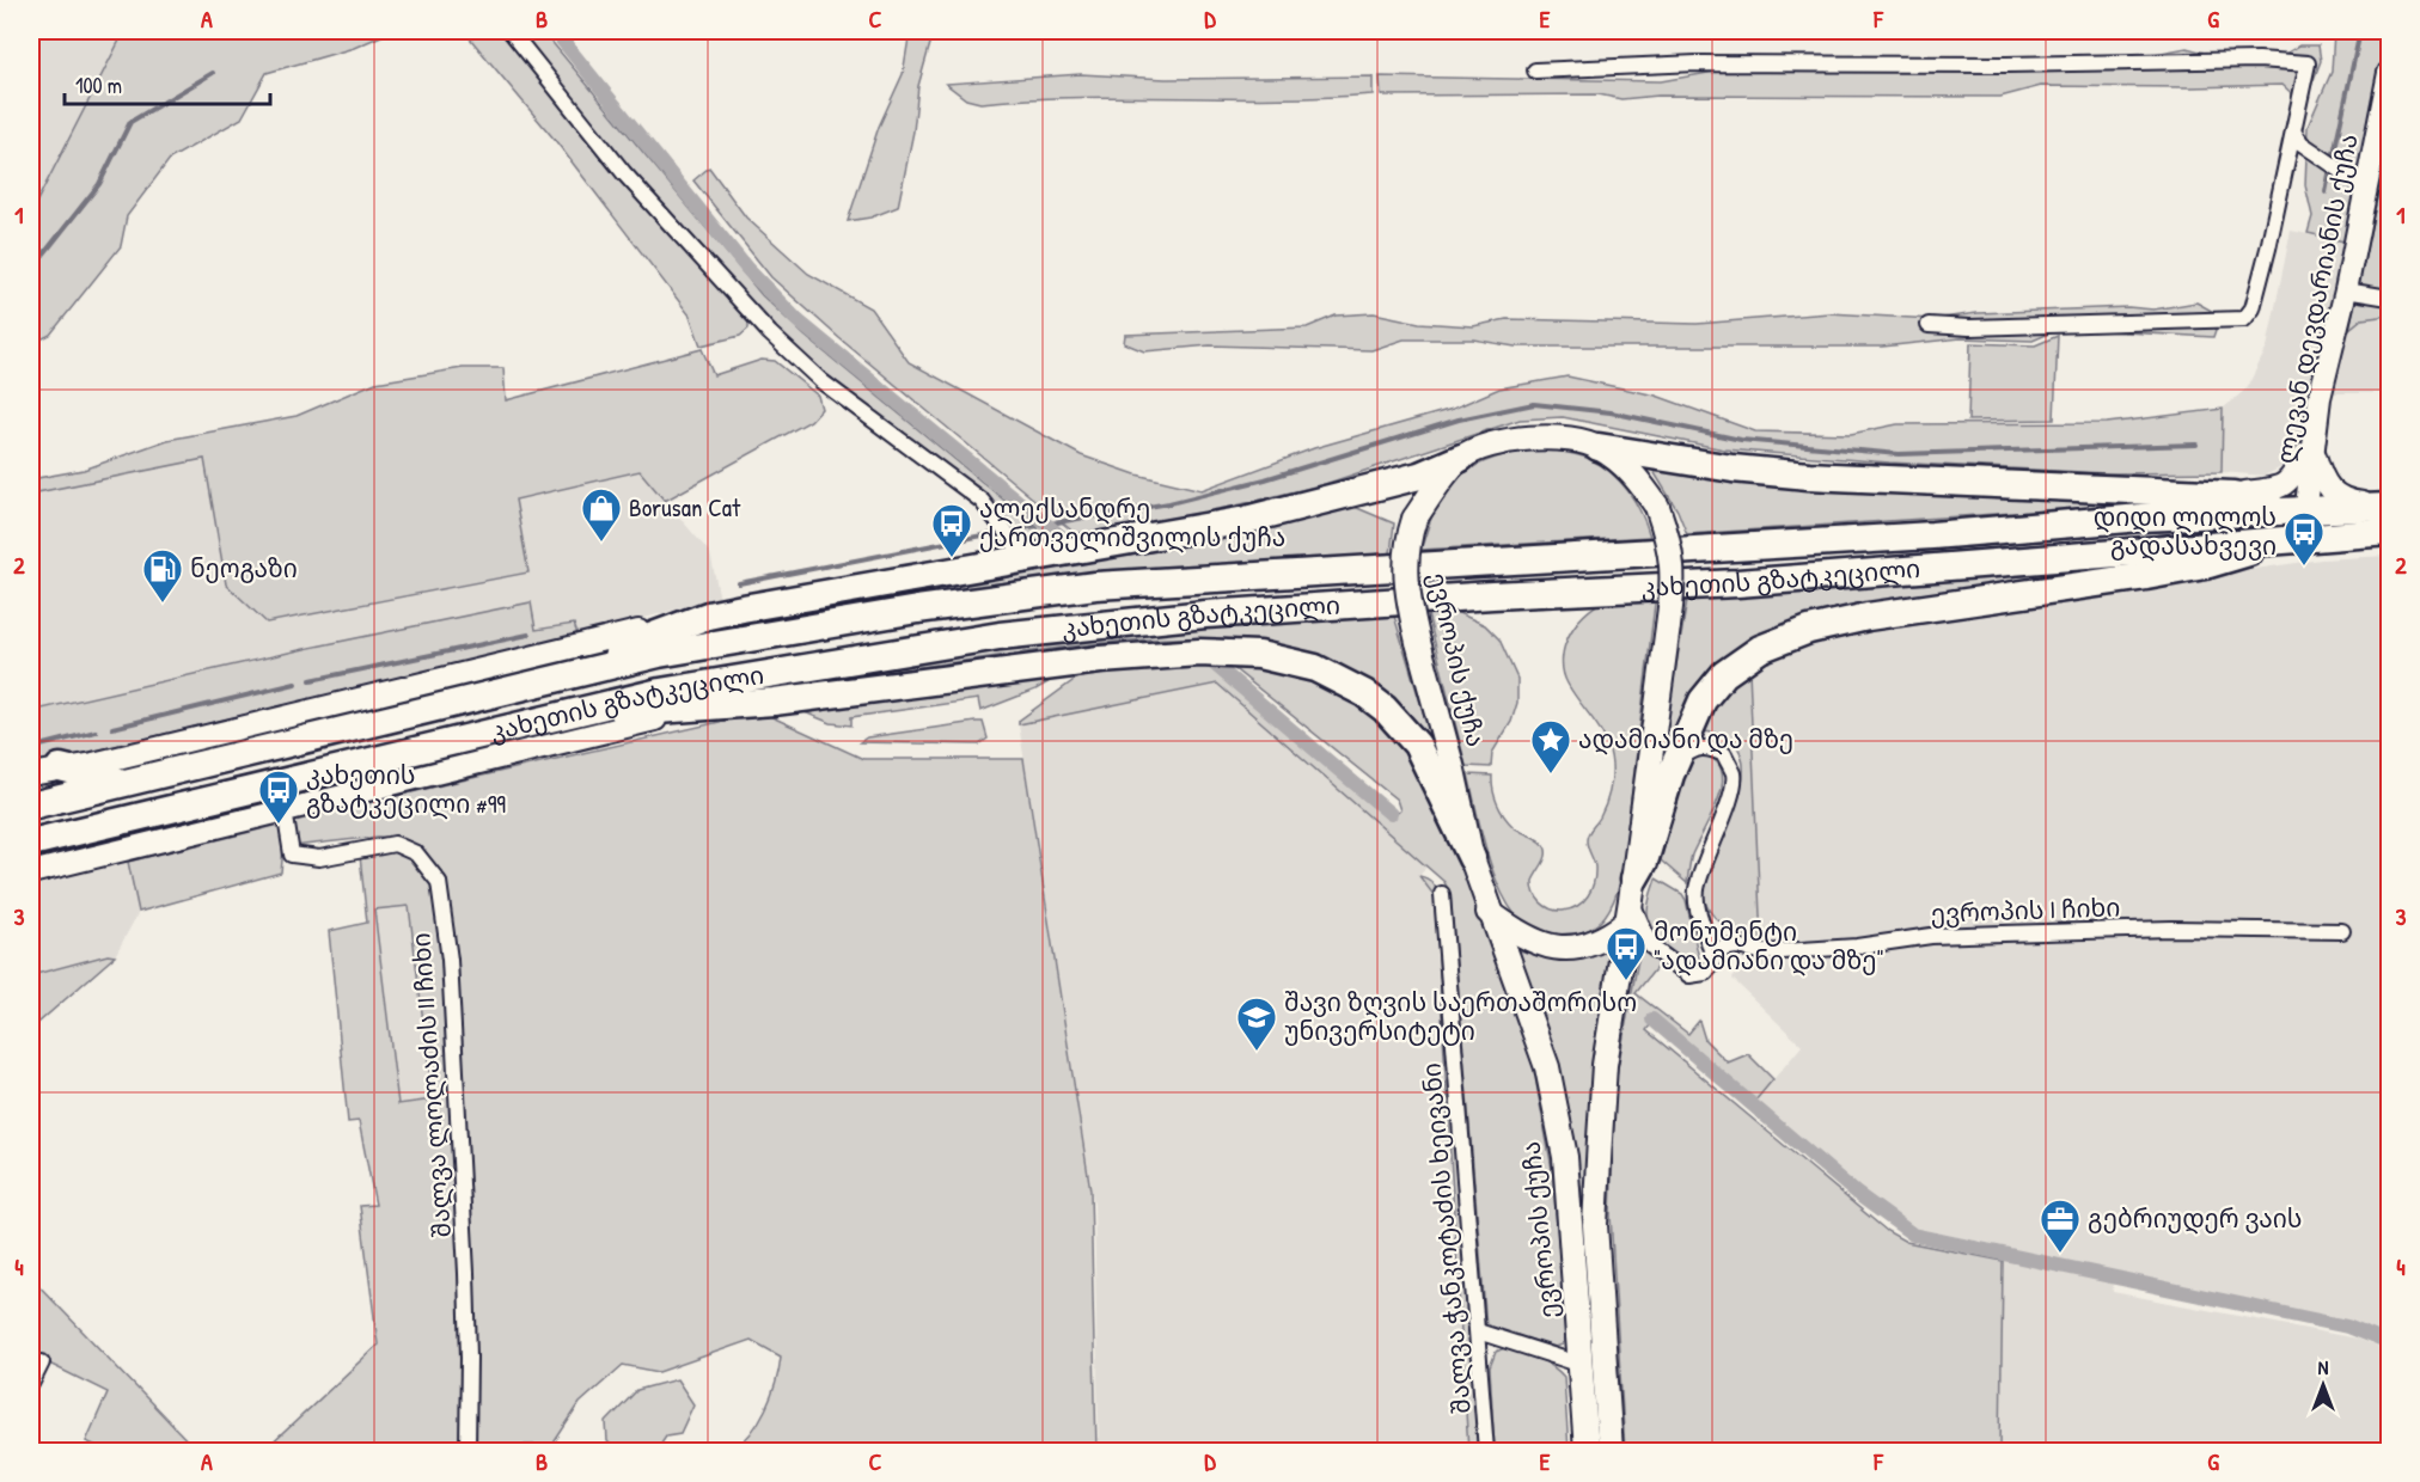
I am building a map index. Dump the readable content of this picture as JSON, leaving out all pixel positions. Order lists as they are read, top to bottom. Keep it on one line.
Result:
{"streets":{"highway":["კახეთის გზატკეცილი"],"main road":["ევროპის ქუჩა"],"street":["ლევან დევდარიანის ქუჩა","ევროპის I ჩიხი","შალვა ლოლაძის II ჩიხი","შალვა ჭანკოტაძის ხეივანი"]},"crossings":[["ლევან დევდარიანის ქუჩა","კახეთის გზატკეცილი"],["კახეთის გზატკეცილი","შალვა ლოლაძის II ჩიხი"]],"places":{"shop":["Borusan Cat"],"bus stop":["ალექსანდრე ქართველიშვილის ქუჩა","დიდი ლილოს გადასახვევი","კახეთის გზატკეცილი #99","მონუმენტი \"ადამიანი და მზე\""],"fuel station":["ნეოგაზი"],"place":["ადამიანი და მზე"],"school or university":["შავი ზღვის საერთაშორისო უნივერსიტეტი"],"office":["გებრიუდერ ვაის"]},"scale_bar":"100 m","north":"top","grid":{"columns":["A","B","C","D","E","F","G"],"rows":["1","2","3","4"]}}
